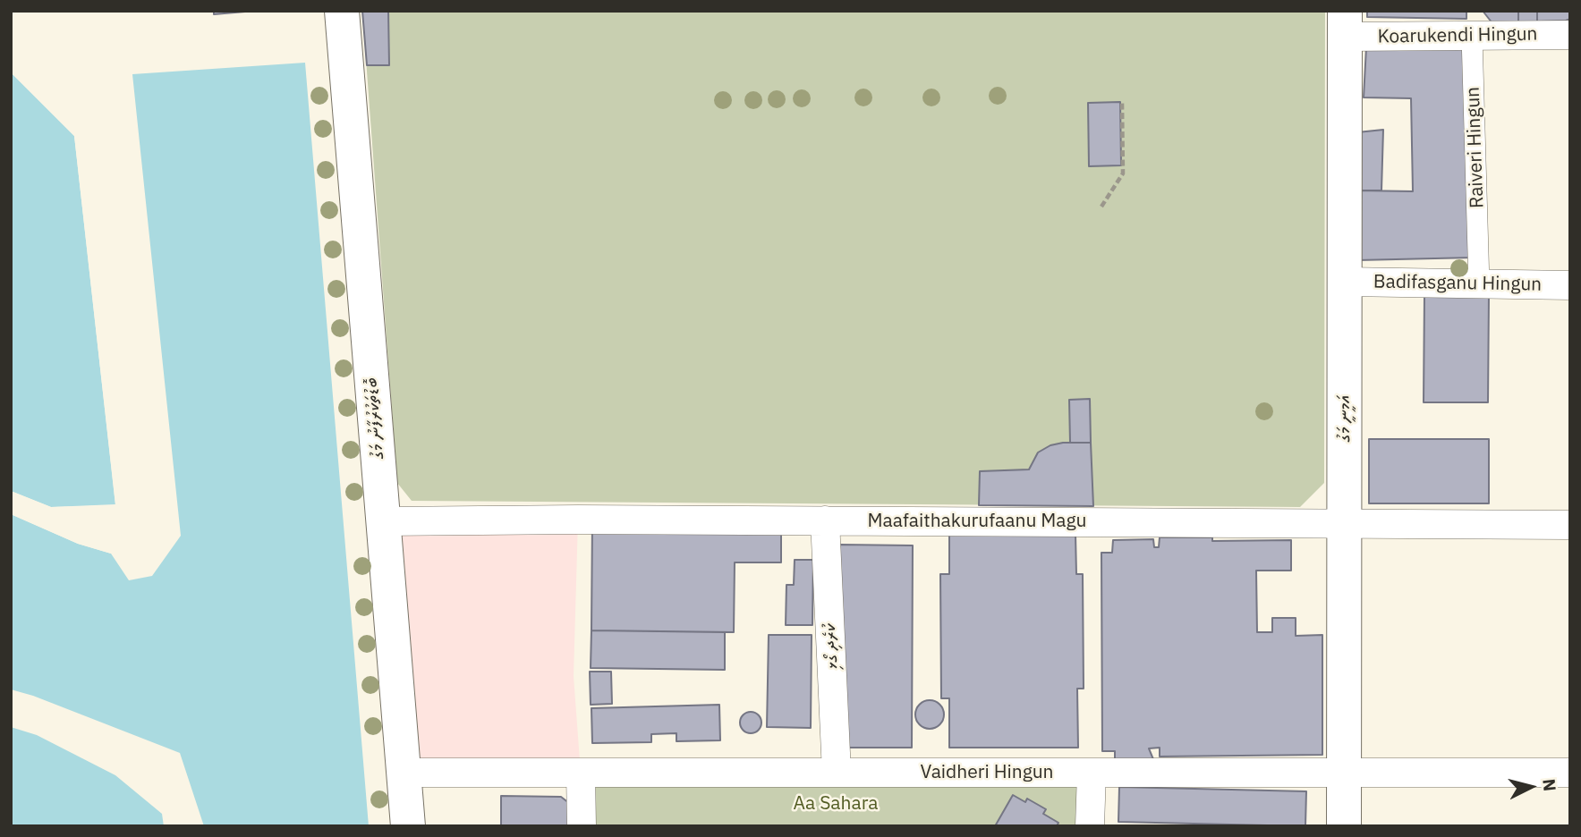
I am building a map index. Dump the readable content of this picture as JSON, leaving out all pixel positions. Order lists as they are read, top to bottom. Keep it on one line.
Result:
{"streets":{"main road":["ބޮޑުތަކުރުފާނު މަގު","އަމީނީ މަގު"],"street":["Koarukendi Hingun","Raiveri Hingun","Badifasganu Hingun","Maafaithakurufaanu Magu","ކުރެދި ގޯޅި","Vaidheri Hingun"]},"crossings":[["Koarukendi Hingun","Raiveri Hingun"],["Koarukendi Hingun","އަމީނީ މަގު"],["Raiveri Hingun","Badifasganu Hingun"],["Badifasganu Hingun","އަމީނީ މަގު"],["ބޮޑުތަކުރުފާނު މަގު","Maafaithakurufaanu Magu"],["ބޮޑުތަކުރުފާނު މަގު","Vaidheri Hingun"],["އަމީނީ މަގު","Maafaithakurufaanu Magu"],["އަމީނީ މަގު","Vaidheri Hingun"],["Maafaithakurufaanu Magu","ކުރެދި ގޯޅި"],["ކުރެދި ގޯޅި","Vaidheri Hingun"]],"parks":["Aa Sahara"],"north":"right"}
